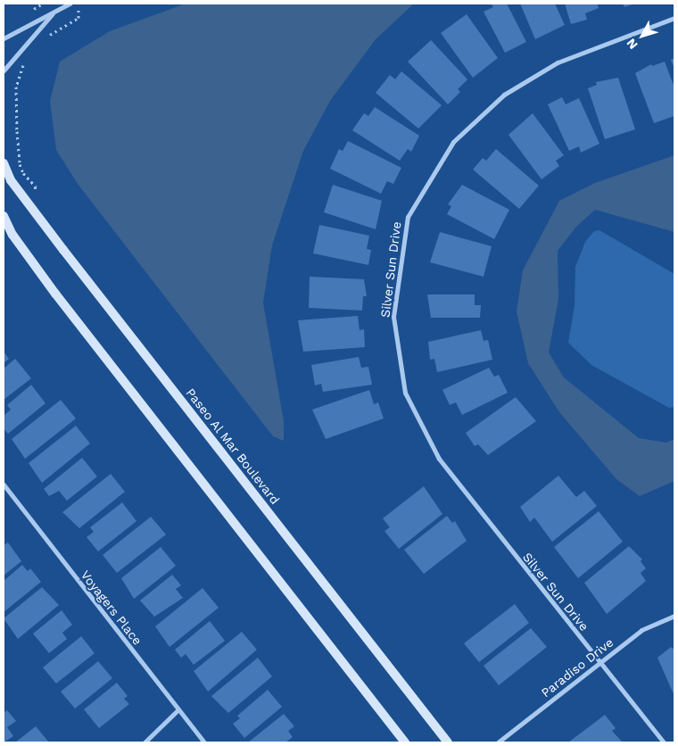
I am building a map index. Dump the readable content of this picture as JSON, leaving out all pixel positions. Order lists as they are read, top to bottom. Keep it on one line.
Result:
{"streets":{"main road":["Paseo Al Mar Boulevard"],"street":["Silver Sun Drive","Voyagers Place","Paradiso Drive"]},"crossings":[["Silver Sun Drive","Paradiso Drive"]],"north":"bottom left"}
